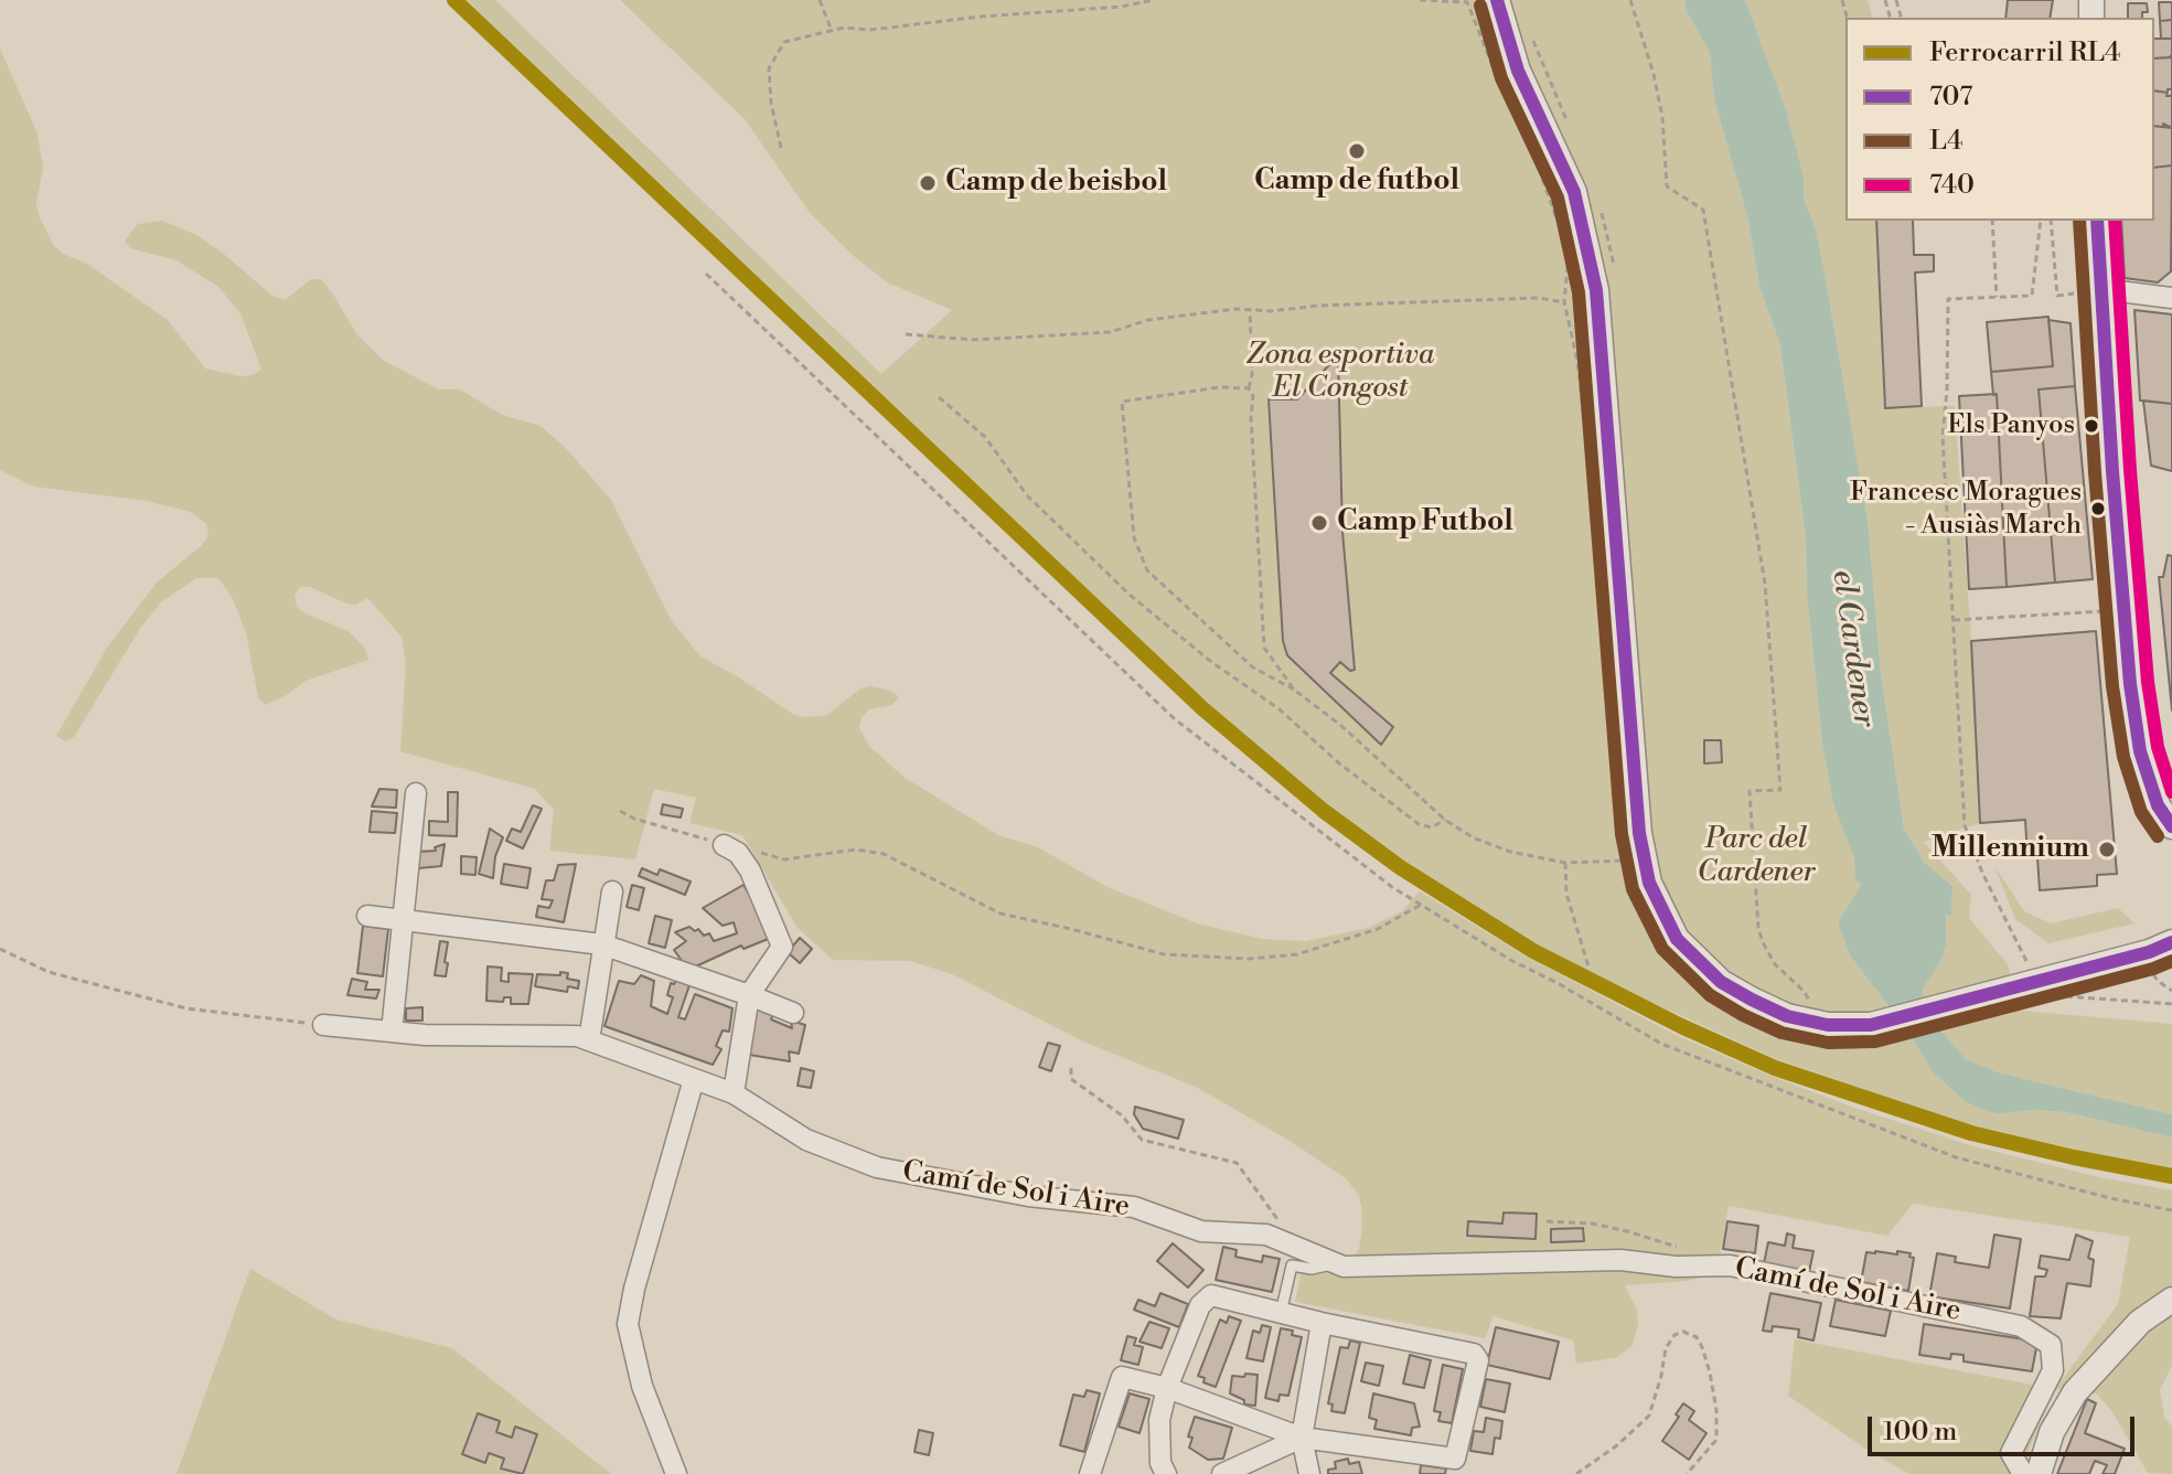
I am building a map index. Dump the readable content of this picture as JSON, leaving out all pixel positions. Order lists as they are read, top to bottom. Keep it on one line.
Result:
{"streets":{"street":["Camí de Sol i Aire"]},"water":["el Cardener"],"parks":["Zona esportiva El Congost","Parc del Cardener"],"places":["Camp de futbol","Camp de beisbol","Els Panyos","Francesc Moragues - Ausiàs March","Camp Futbol","Millennium"],"lines":["rail line RL4","transit line 707","transit line L4","transit line 740"],"legend":["Ferrocarril RL4","707","L4","740"],"scale_bar":"100 m"}
